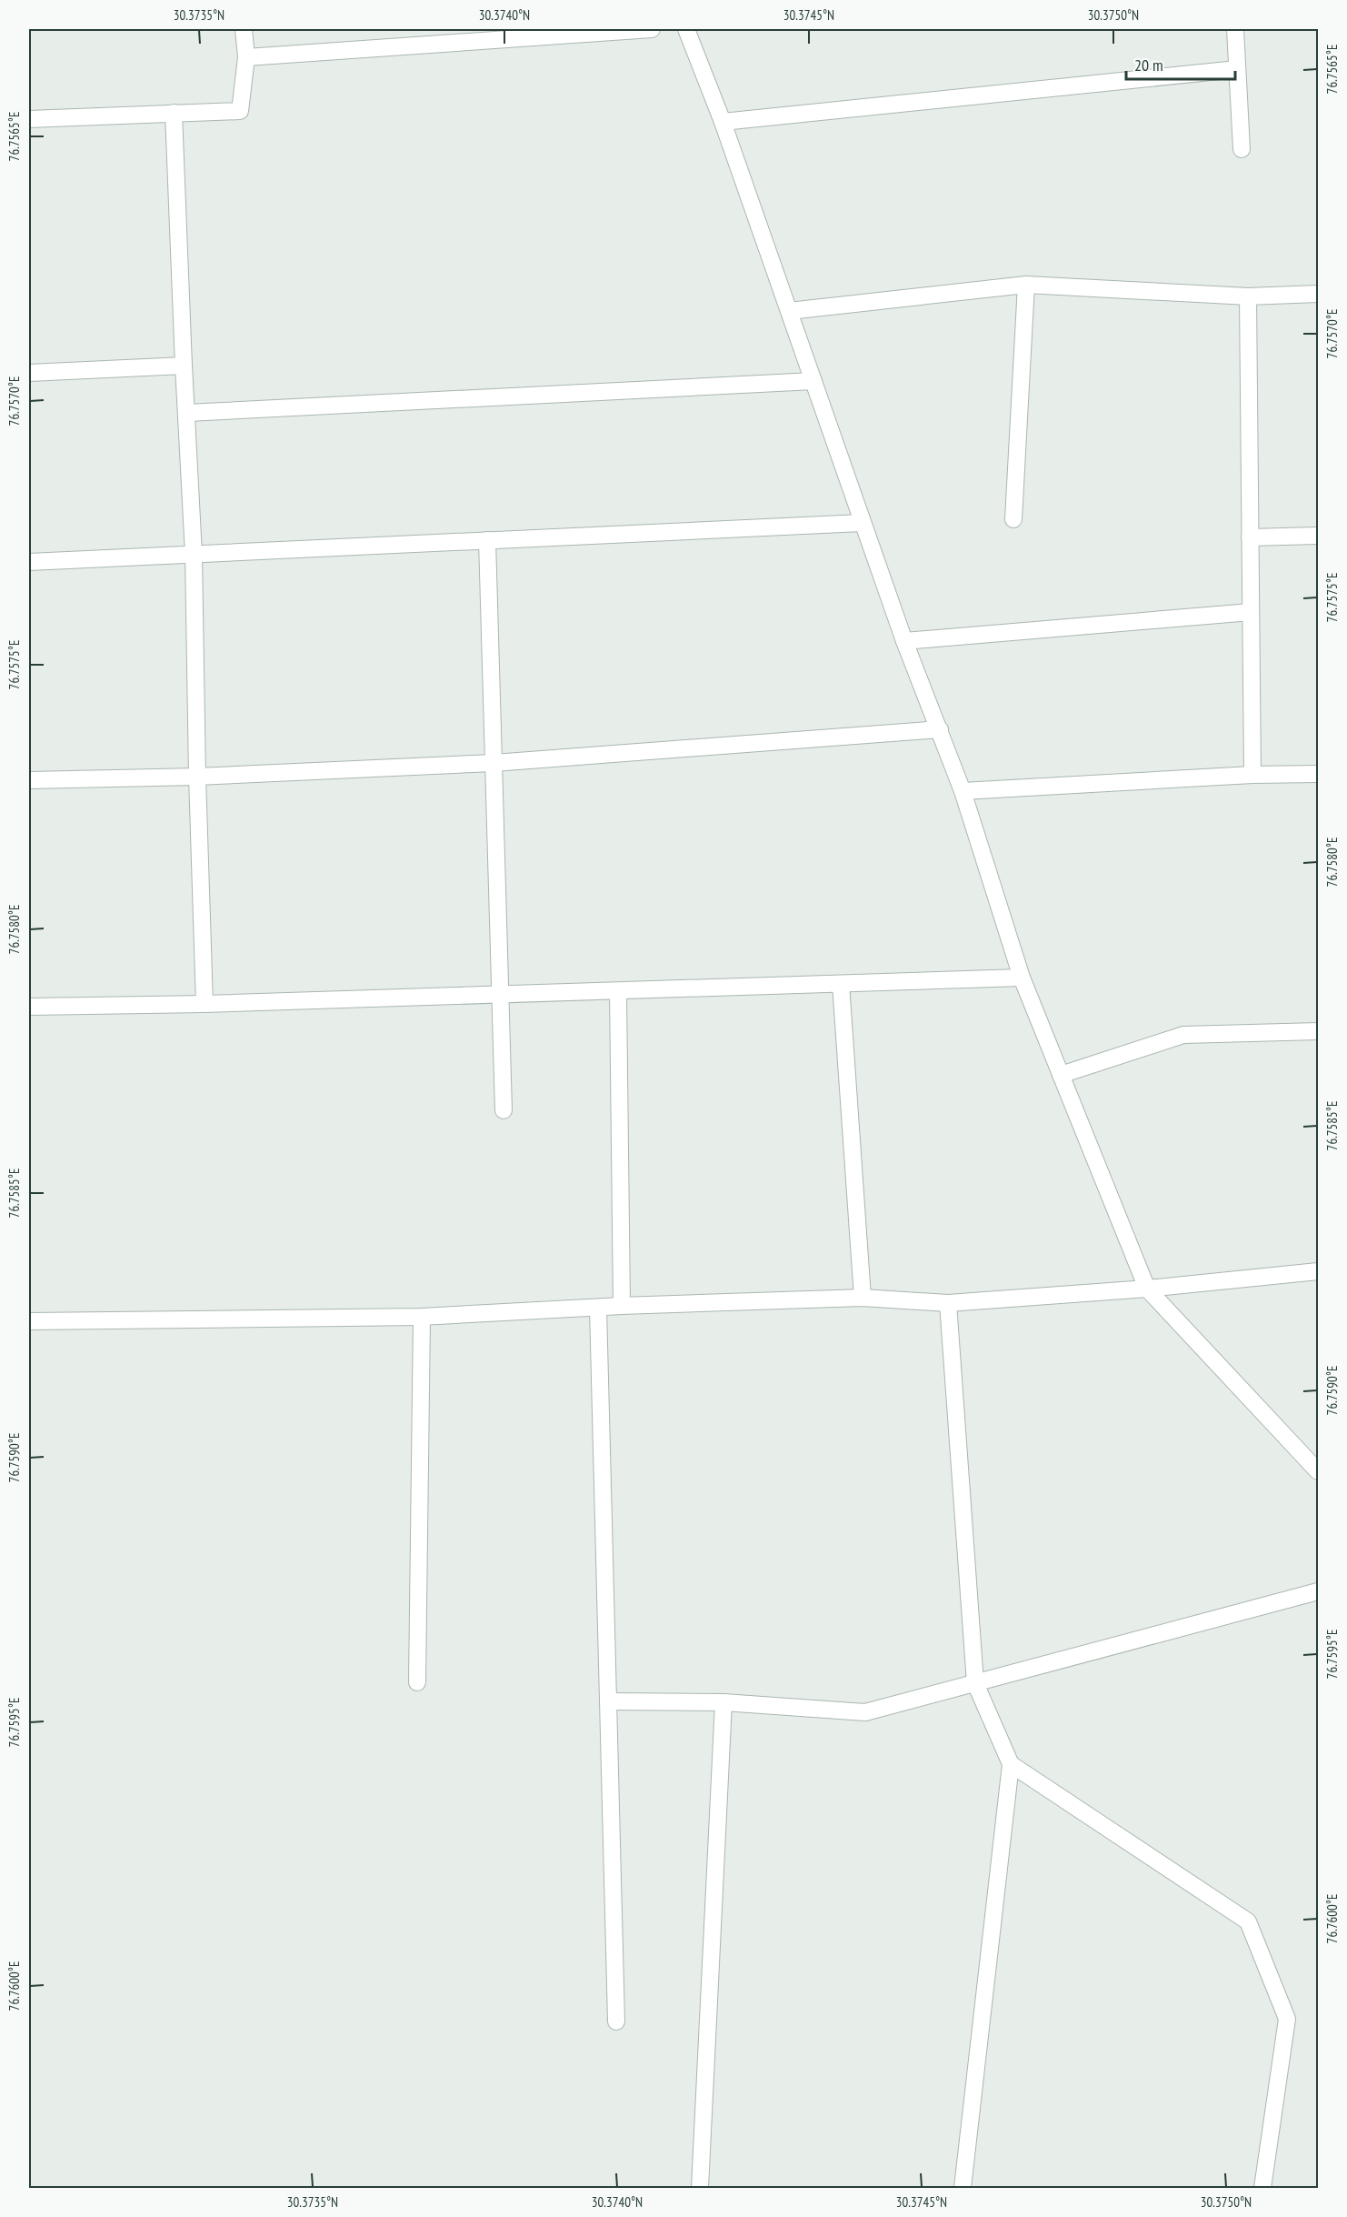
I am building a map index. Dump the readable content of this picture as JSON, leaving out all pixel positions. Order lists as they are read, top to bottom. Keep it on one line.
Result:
{"scale_bar":"20 m","coordinates":["30.3735°N","30.3740°N","30.3745°N","30.3750°N","76.7565°E","76.7570°E","76.7575°E","76.7580°E","76.7585°E","76.7590°E","76.7595°E","76.7600°E"]}
